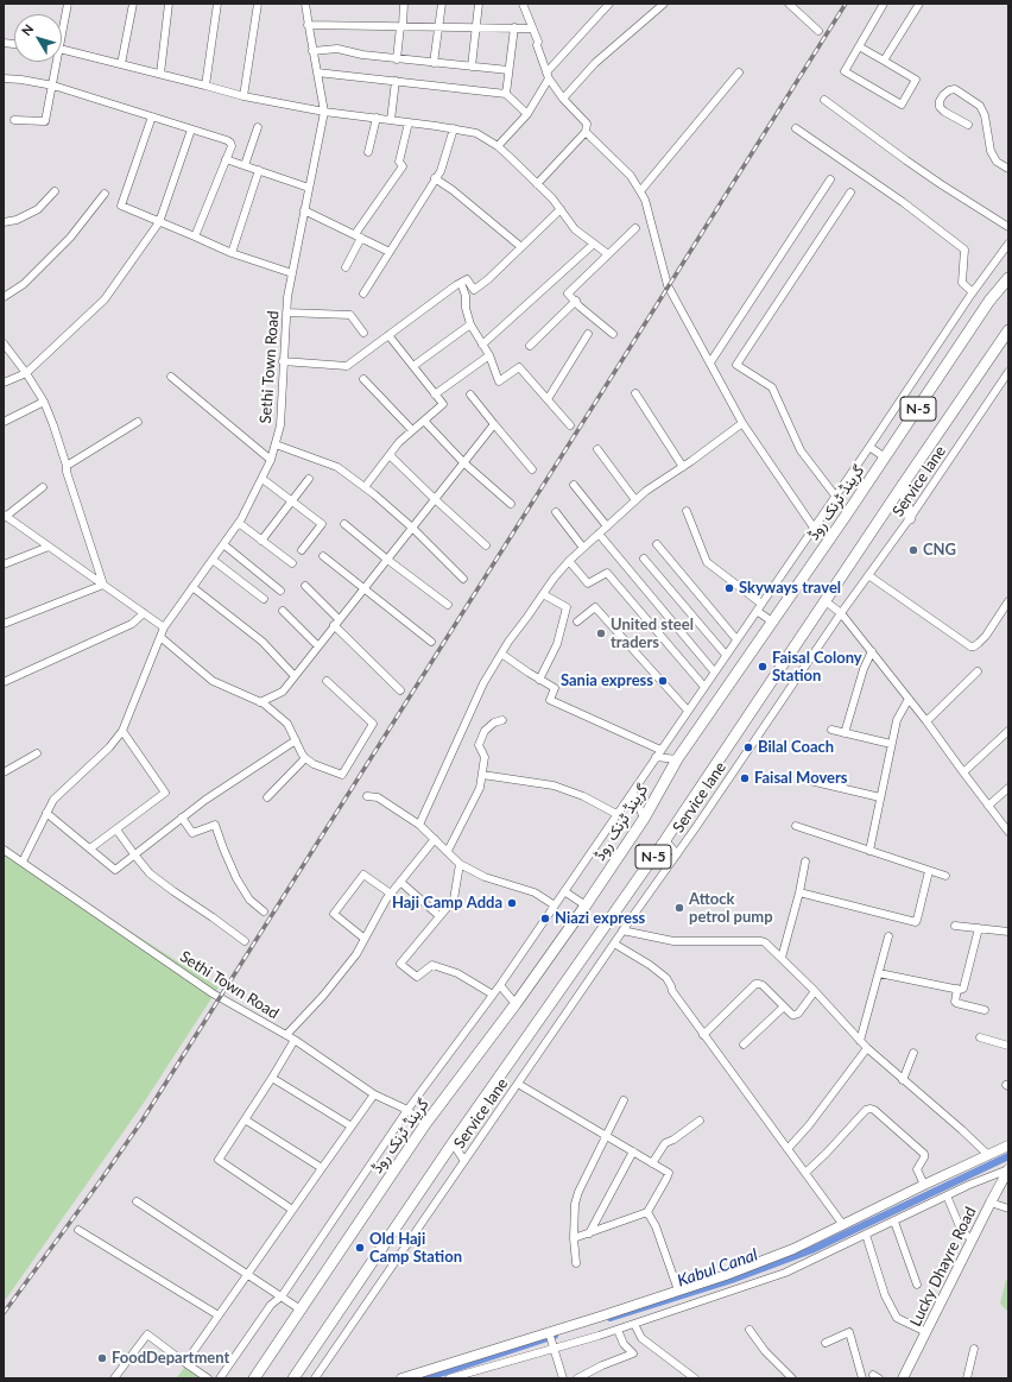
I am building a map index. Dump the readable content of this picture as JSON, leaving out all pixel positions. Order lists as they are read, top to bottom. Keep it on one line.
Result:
{"streets":{"highway":["N-5","گرینڈ ٹرنک روڈ"],"main road":["Lucky Dhayre Road"],"street":["Sethi Town Road","Service lane"]},"crossings":[["Sethi Town Road","گرینڈ ٹرنک روڈ"]],"water":["Kabul Canal"],"places":["CNG","Skyways travel","United steel traders","Faisal Colony Station","Sania express","Bilal Coach","Faisal Movers","Haji Camp Adda","Attock petrol pump","Niazi express","Old Haji Camp Station","FoodDepartment"],"north":"top left"}
